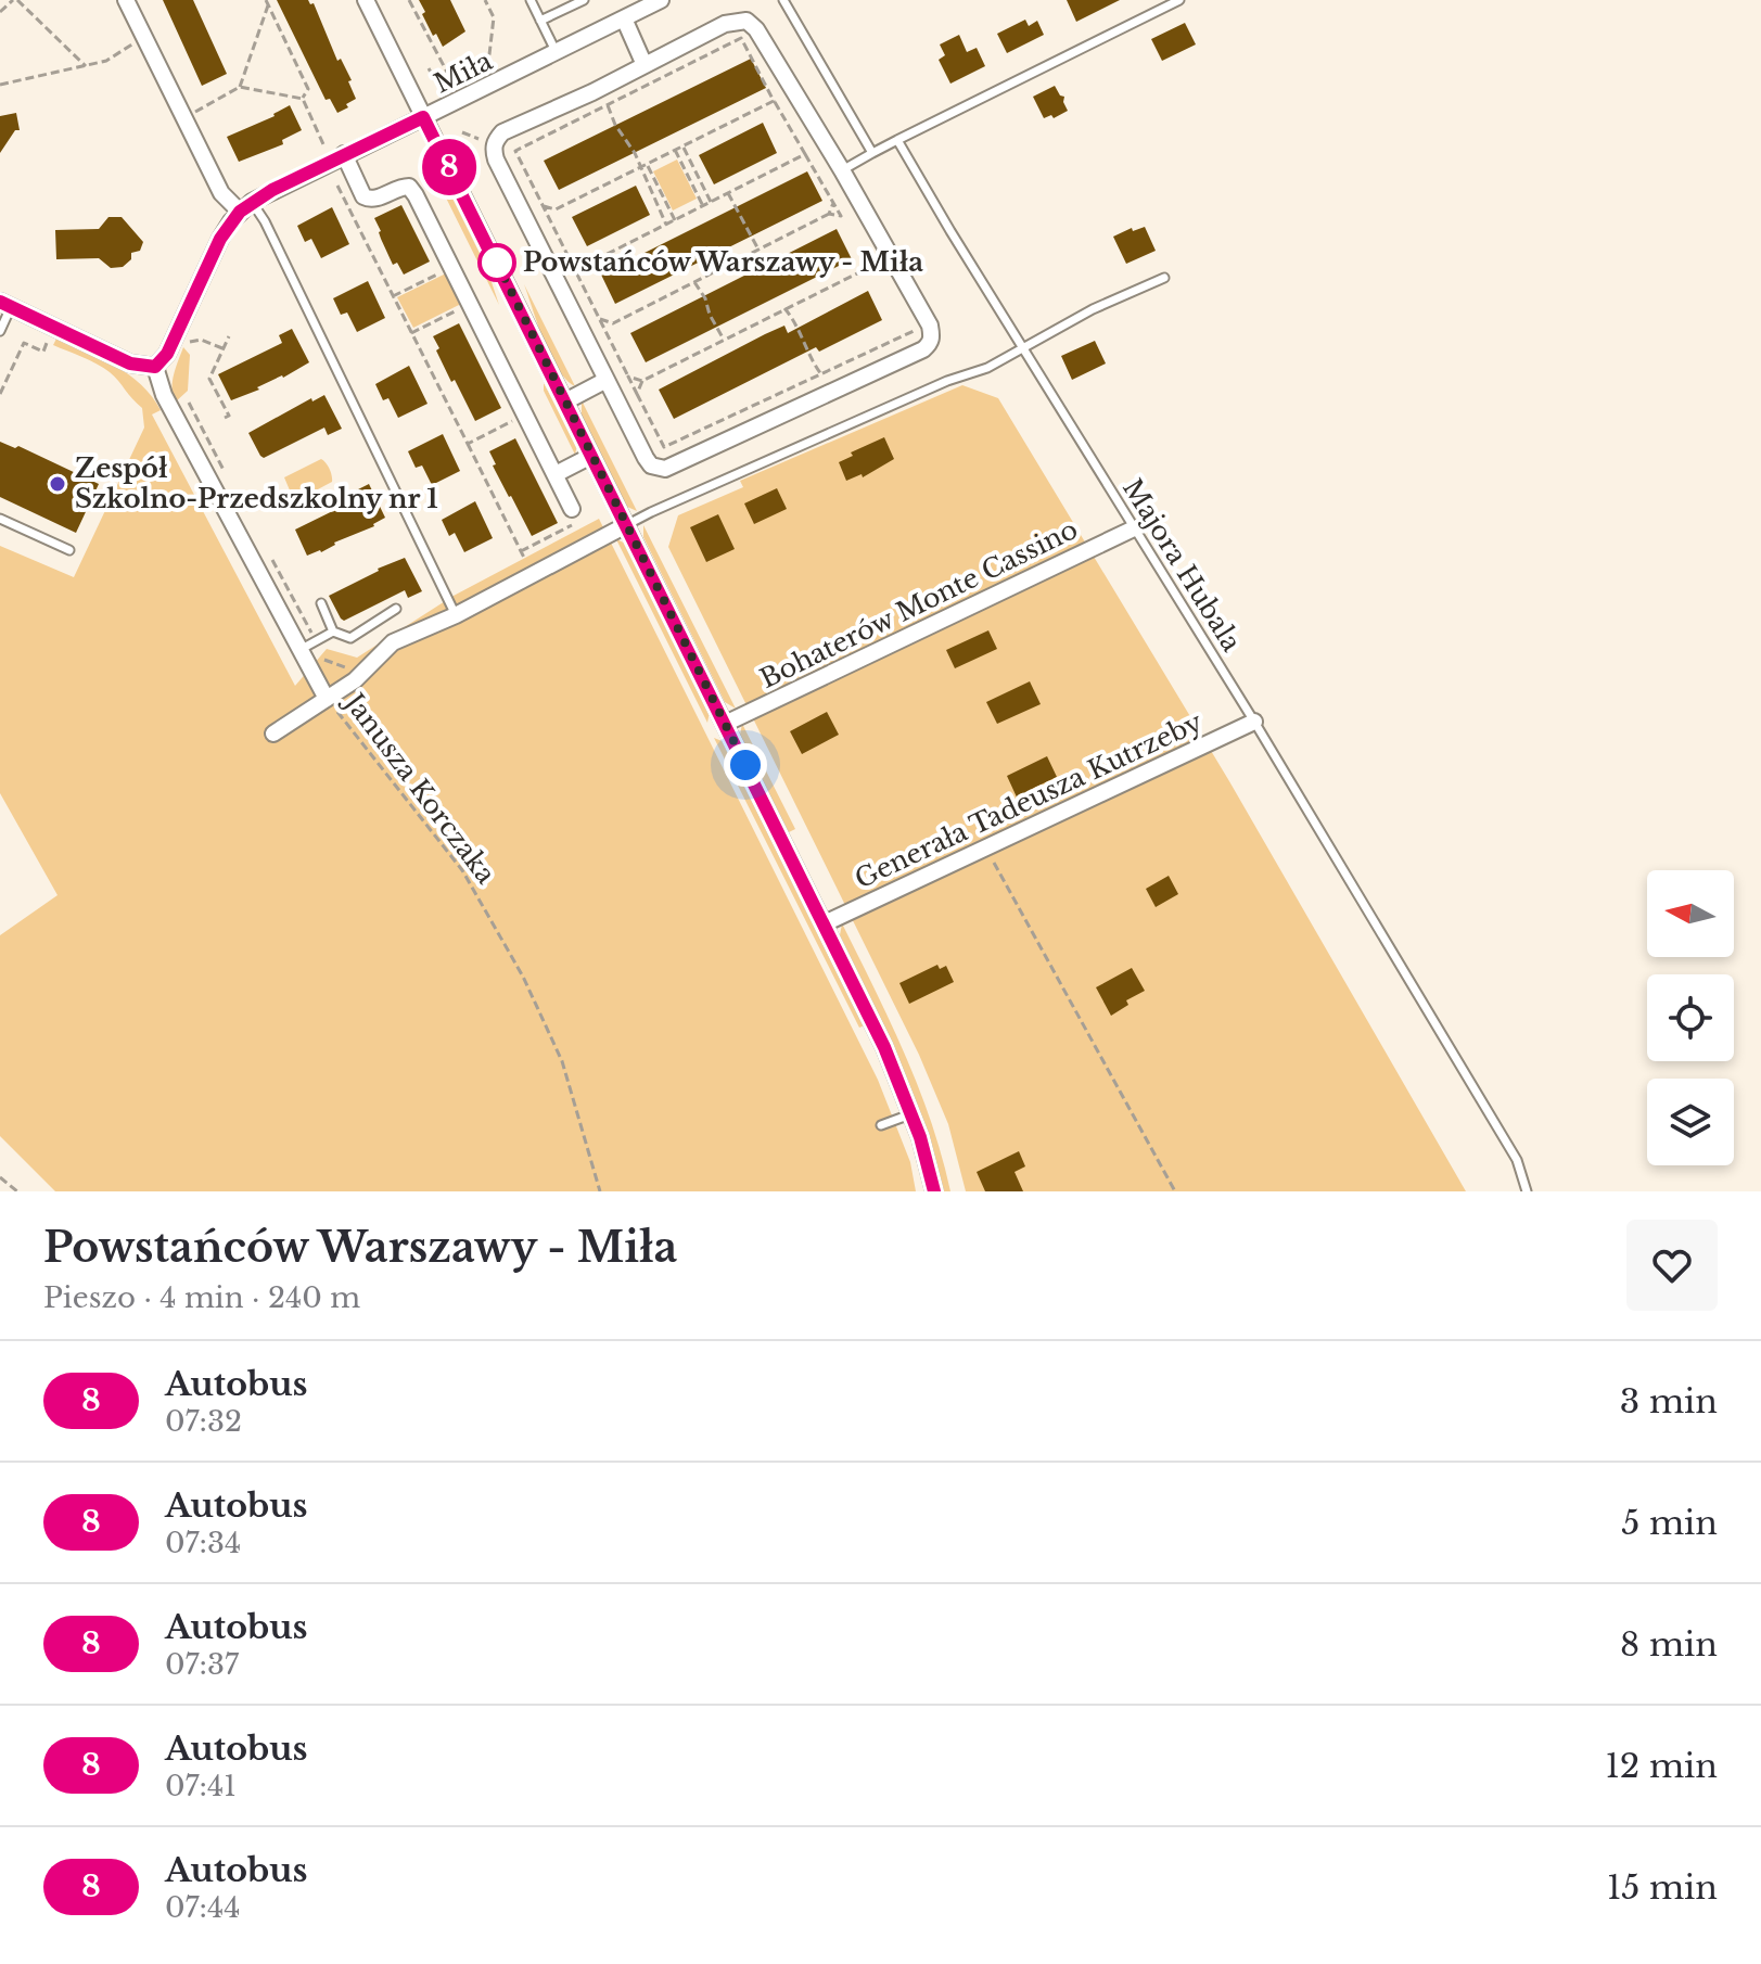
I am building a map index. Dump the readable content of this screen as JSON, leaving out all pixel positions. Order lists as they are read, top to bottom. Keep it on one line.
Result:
{"streets":{"street":["Miła","Bohaterów Monte Cassino","Generała Tadeusza Kutrzeby"],"lane":["Majora Hubala"],"path":["Janusza Korczaka"]},"crossings":[["Majora Hubala","Bohaterów Monte Cassino"],["Majora Hubala","Generała Tadeusza Kutrzeby"]],"places":["Powstańców Warszawy - Miła","Zespół Szkolno-Przedszkolny nr 1"],"lines":["bus line 8"],"north":"left","page":{"on_map":"8","heading":["Powstańców Warszawy - Miła","Pieszo · 4 min · 240 m"],"list":[{"mark":"8","name":"Autobus","note":"07:32","value":"3 min"},{"mark":"8","name":"Autobus","note":"07:34","value":"5 min"},{"mark":"8","name":"Autobus","note":"07:37","value":"8 min"},{"mark":"8","name":"Autobus","note":"07:41","value":"12 min"},{"mark":"8","name":"Autobus","note":"07:44","value":"15 min"}]}}
